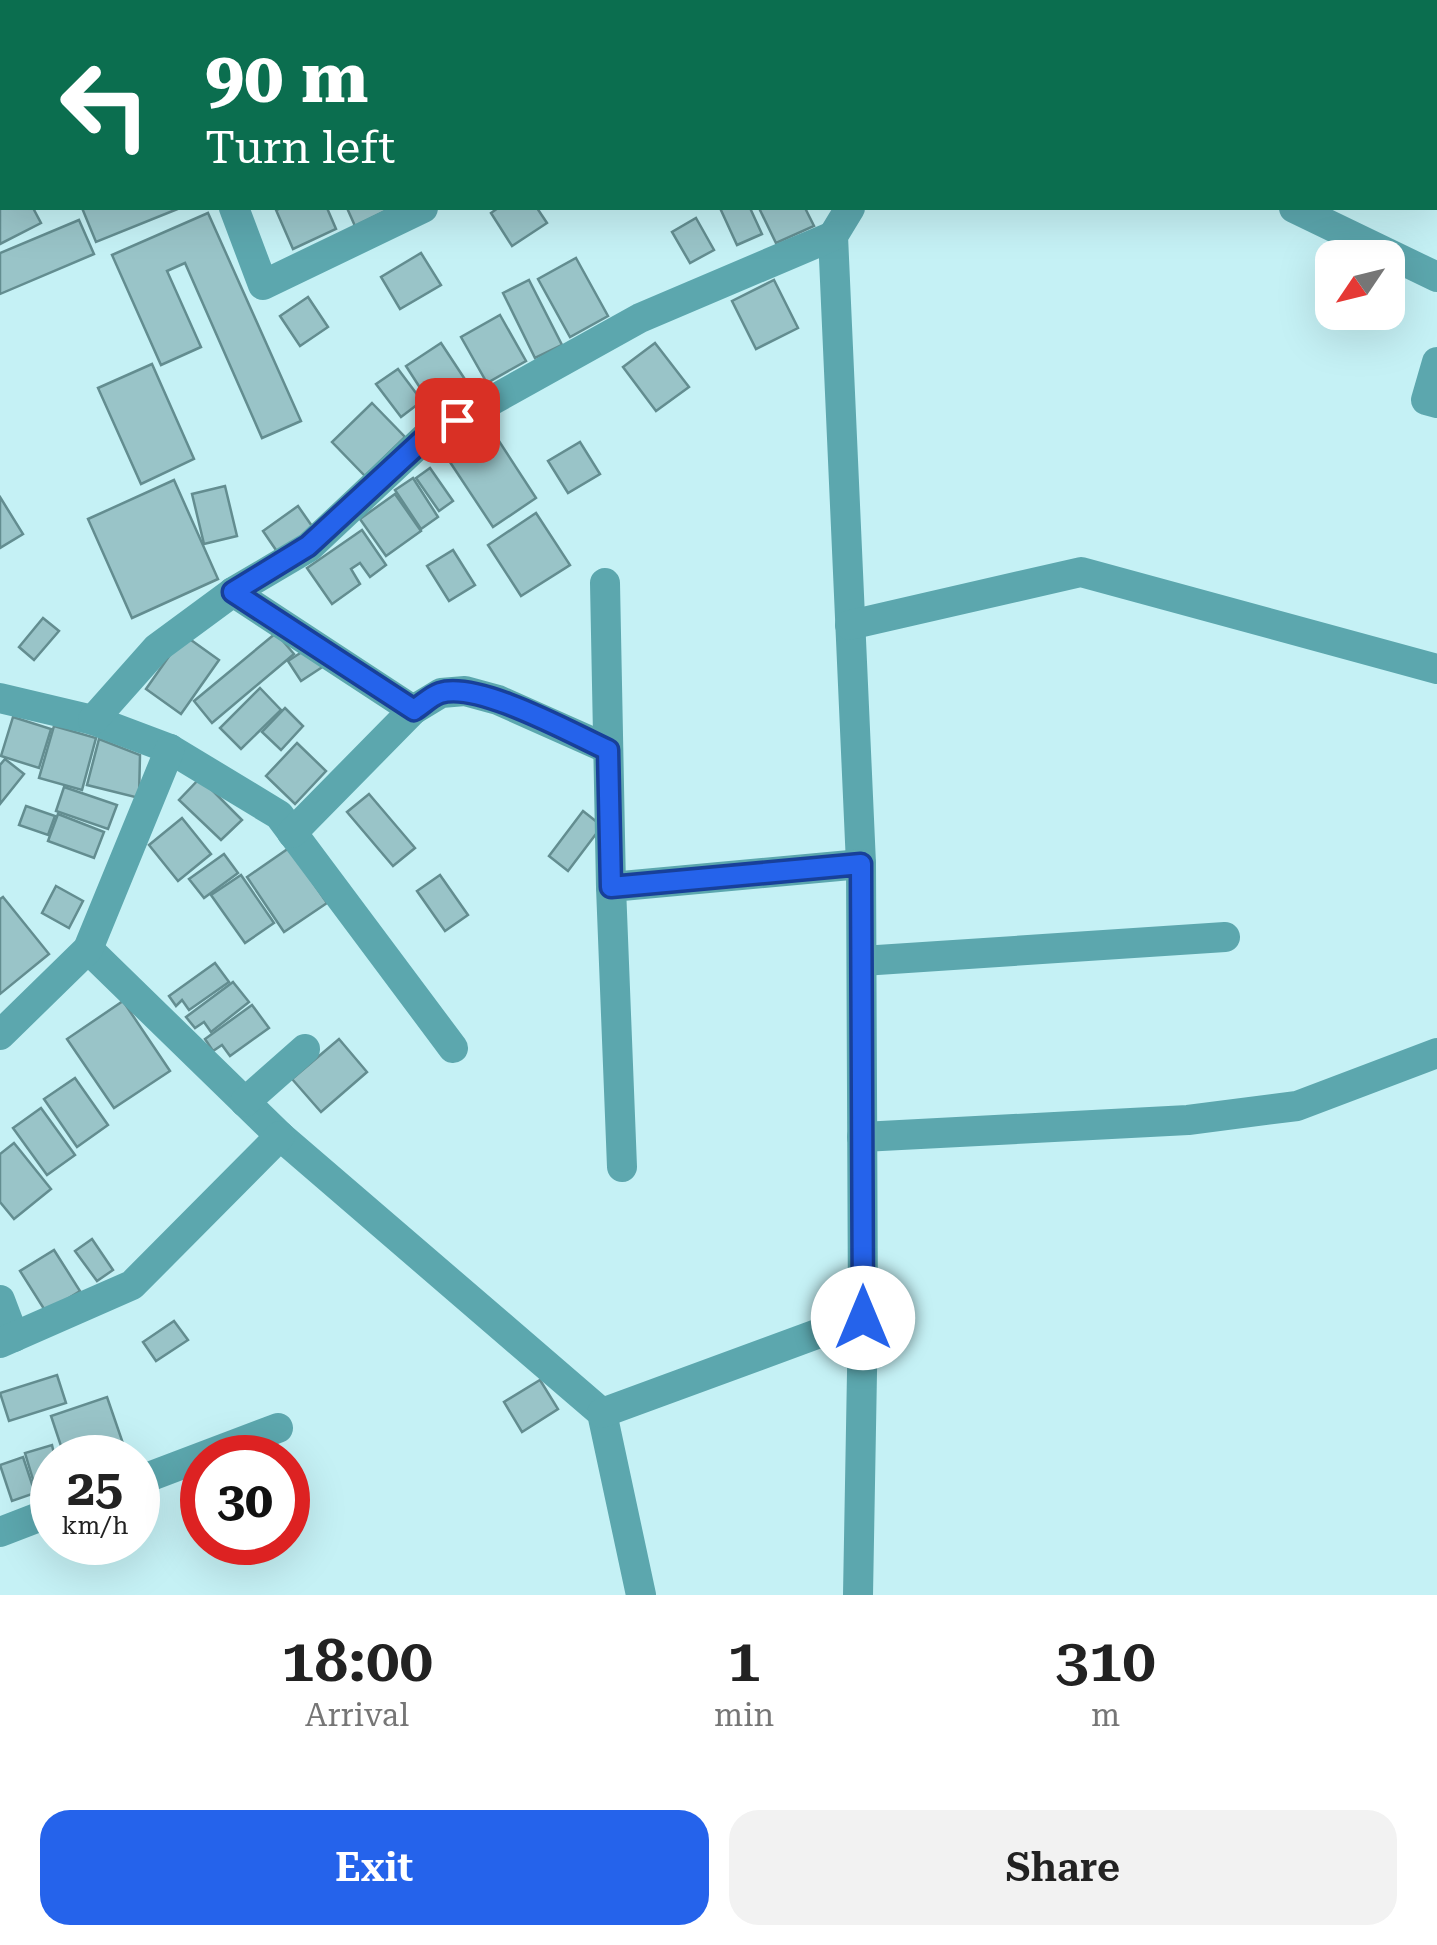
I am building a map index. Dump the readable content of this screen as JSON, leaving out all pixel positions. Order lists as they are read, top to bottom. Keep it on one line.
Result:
{"north":"bottom left","page":{"turn":["90 m","Turn left"],"speed":"25 km/h","limit":"30","eta":["18:00","Arrival","1","min","310","m"],"buttons":["Exit","Share"]}}
